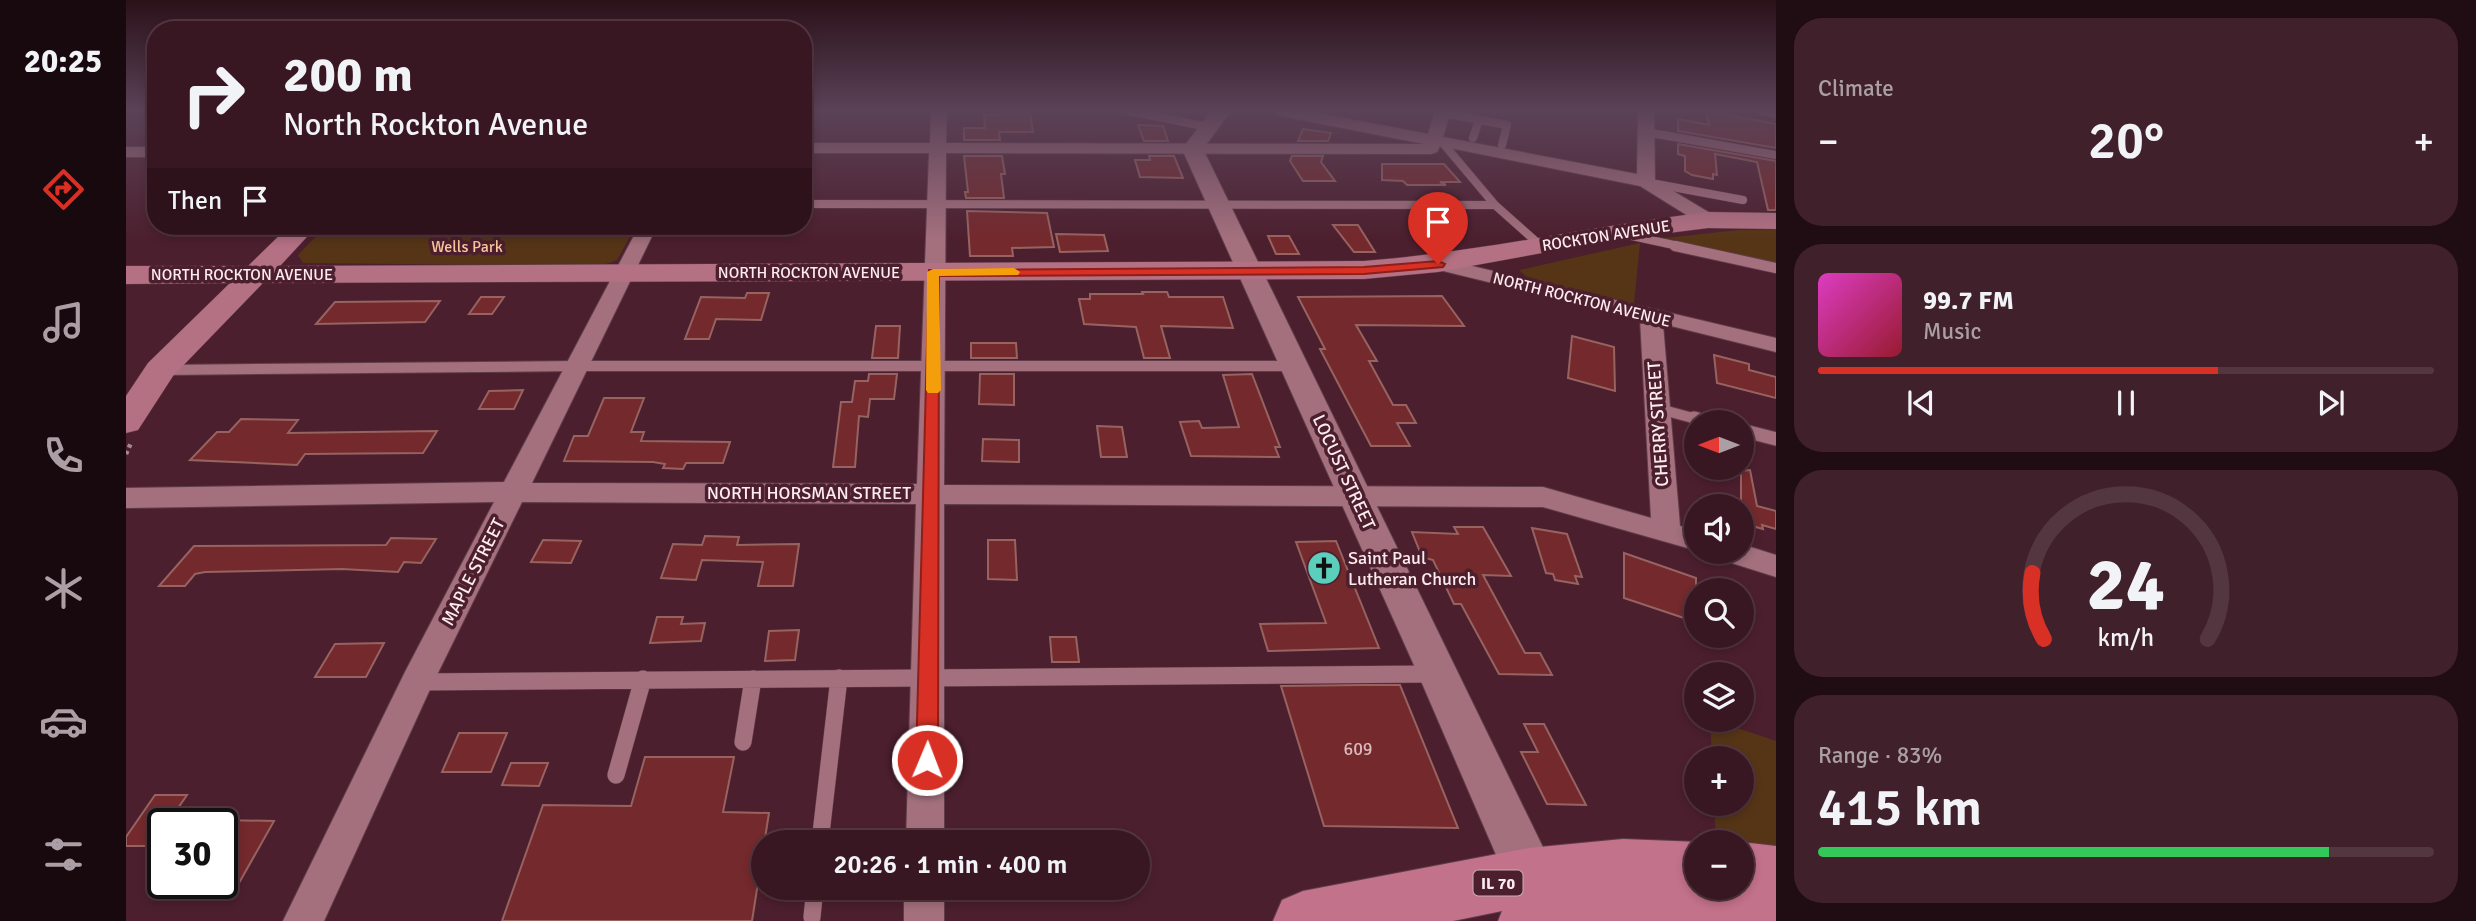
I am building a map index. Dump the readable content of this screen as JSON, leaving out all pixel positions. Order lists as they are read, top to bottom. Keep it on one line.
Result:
{"streets":{"main road":["ROCKTON AVENUE","NORTH ROCKTON AVENUE","IL 70"],"street":["CHERRY STREET","LOCUST STREET","NORTH HORSMAN STREET","MAPLE STREET"]},"crossings":[["ROCKTON AVENUE","NORTH ROCKTON AVENUE"],["NORTH ROCKTON AVENUE","CHERRY STREET"],["NORTH ROCKTON AVENUE","LOCUST STREET"],["NORTH ROCKTON AVENUE","MAPLE STREET"],["CHERRY STREET","NORTH HORSMAN STREET"],["LOCUST STREET","NORTH HORSMAN STREET"],["LOCUST STREET","IL 70"],["NORTH HORSMAN STREET","MAPLE STREET"]],"parks":["Wells Park"],"places":{"church":["Saint Paul Lutheran Church"]},"house_numbers":["609"],"north":"left","page":{"tabs":"20:25","tile":["Climate",["Range · 83%","415 km"]],"turn":["200 m","North Rockton Avenue"],"heat":["−","20°","+"],"then":"Then","song":["99.7 FM","Music"],"map_buttons":["+","−"],"limit":"30","trip":"20:26 · 1 min · 400 m","gauge":["24","km/h"]}}
